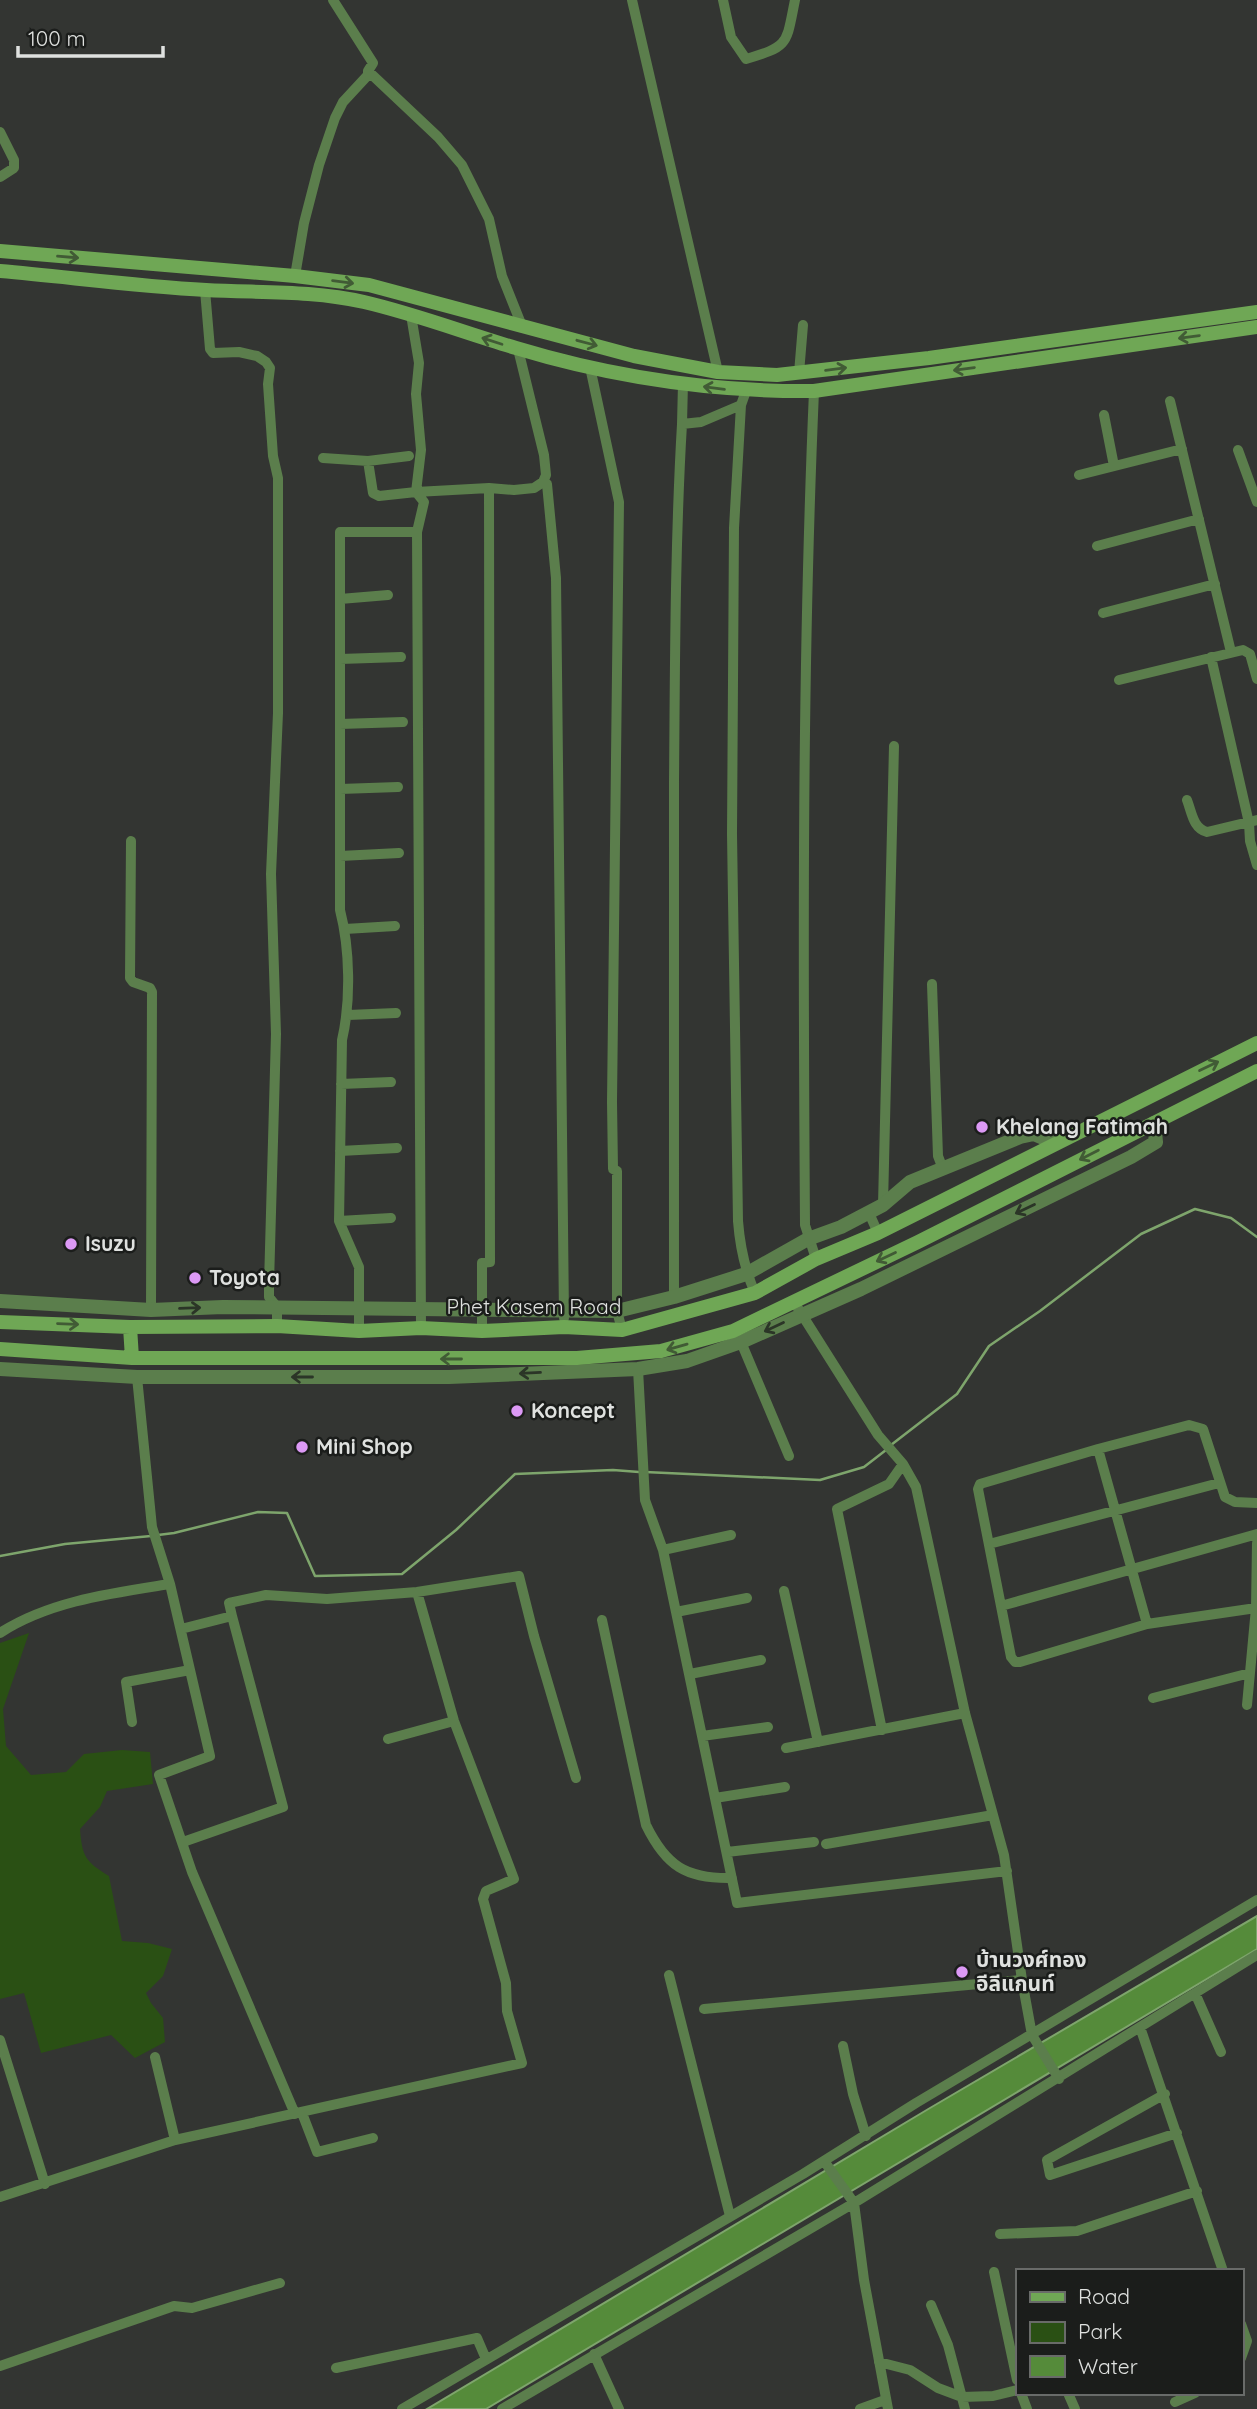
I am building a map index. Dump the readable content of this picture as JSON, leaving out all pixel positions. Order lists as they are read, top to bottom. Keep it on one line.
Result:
{"streets":{"main road":["Phet Kasem Road"]},"places":["Khelang Fatimah","Isuzu","Toyota","Koncept","Mini Shop","บ้านวงศ์ทอง อีลีแกนท์"],"legend":["Road","Park","Water"],"scale_bar":"100 m"}
